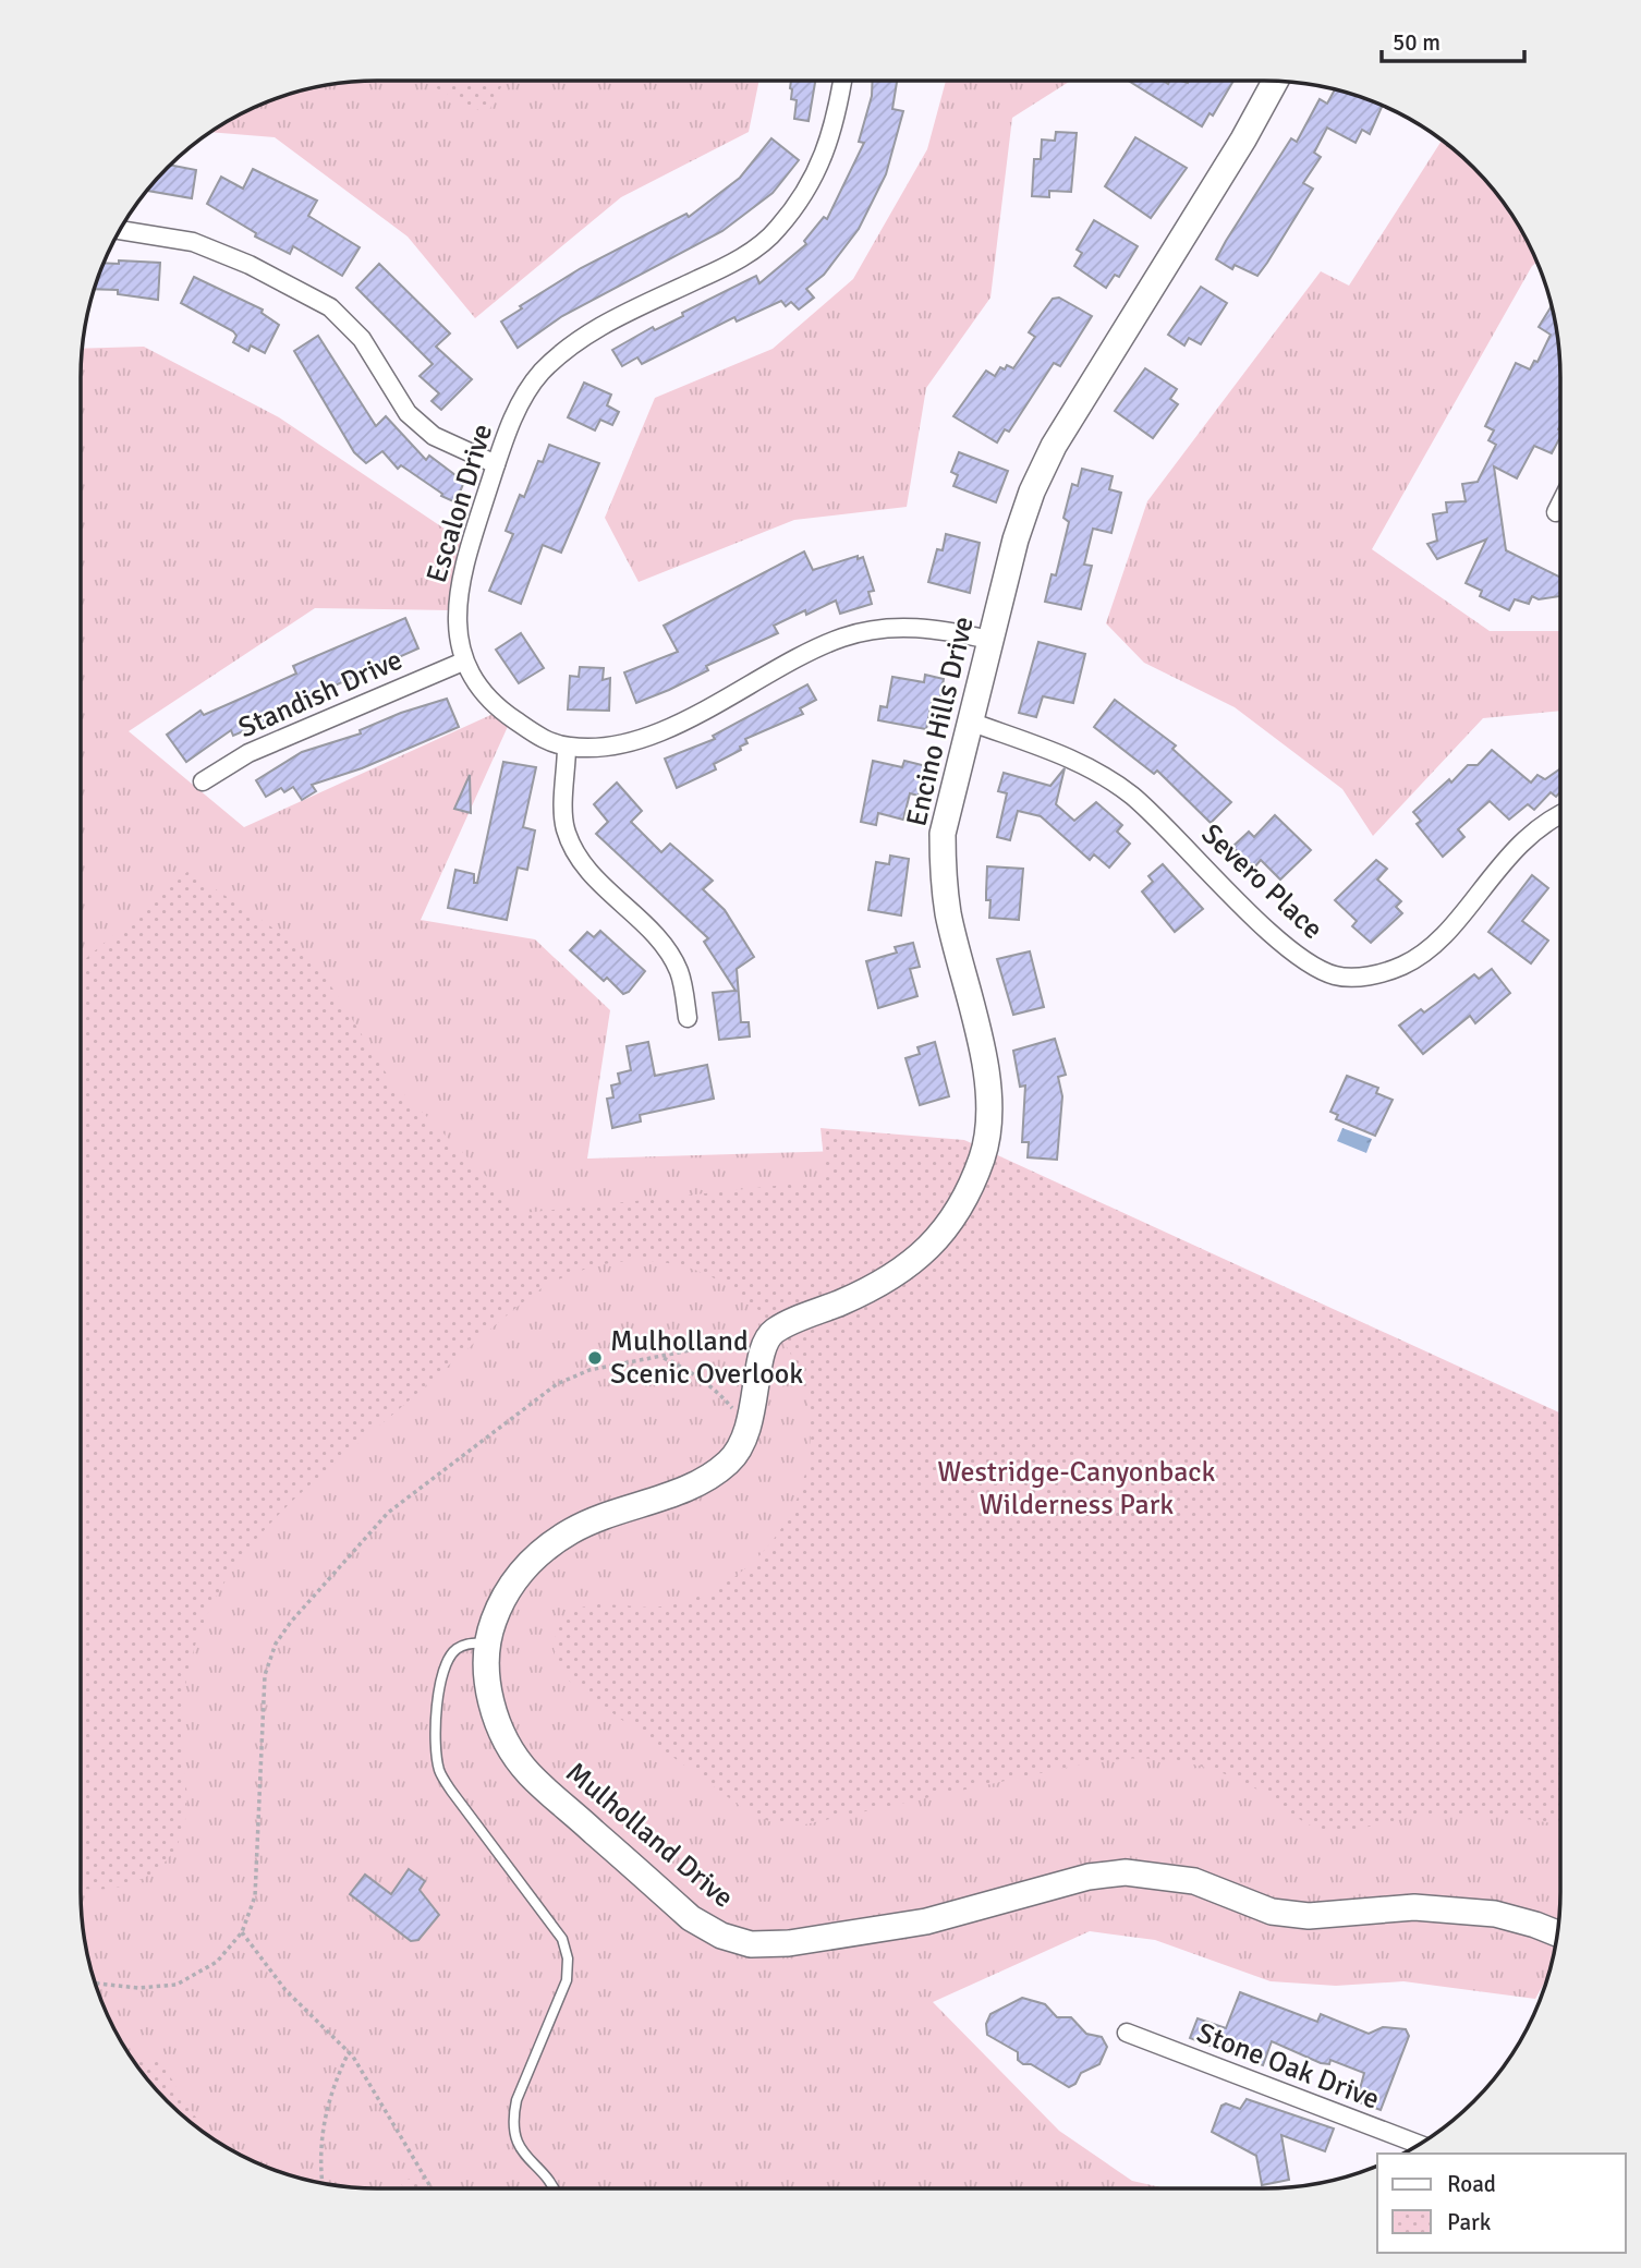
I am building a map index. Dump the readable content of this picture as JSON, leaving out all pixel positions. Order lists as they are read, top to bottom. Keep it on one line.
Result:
{"streets":{"main road":["Encino Hills Drive","Mulholland Drive"],"street":["Escalon Drive","Standish Drive","Severo Place","Stone Oak Drive"]},"crossings":[["Escalon Drive","Standish Drive"],["Escalon Drive","Encino Hills Drive"],["Encino Hills Drive","Severo Place"],["Encino Hills Drive","Mulholland Drive"]],"parks":["Westridge-Canyonback Wilderness Park"],"places":["Mulholland Scenic Overlook"],"legend":["Road","Park"],"scale_bar":"50 m"}
